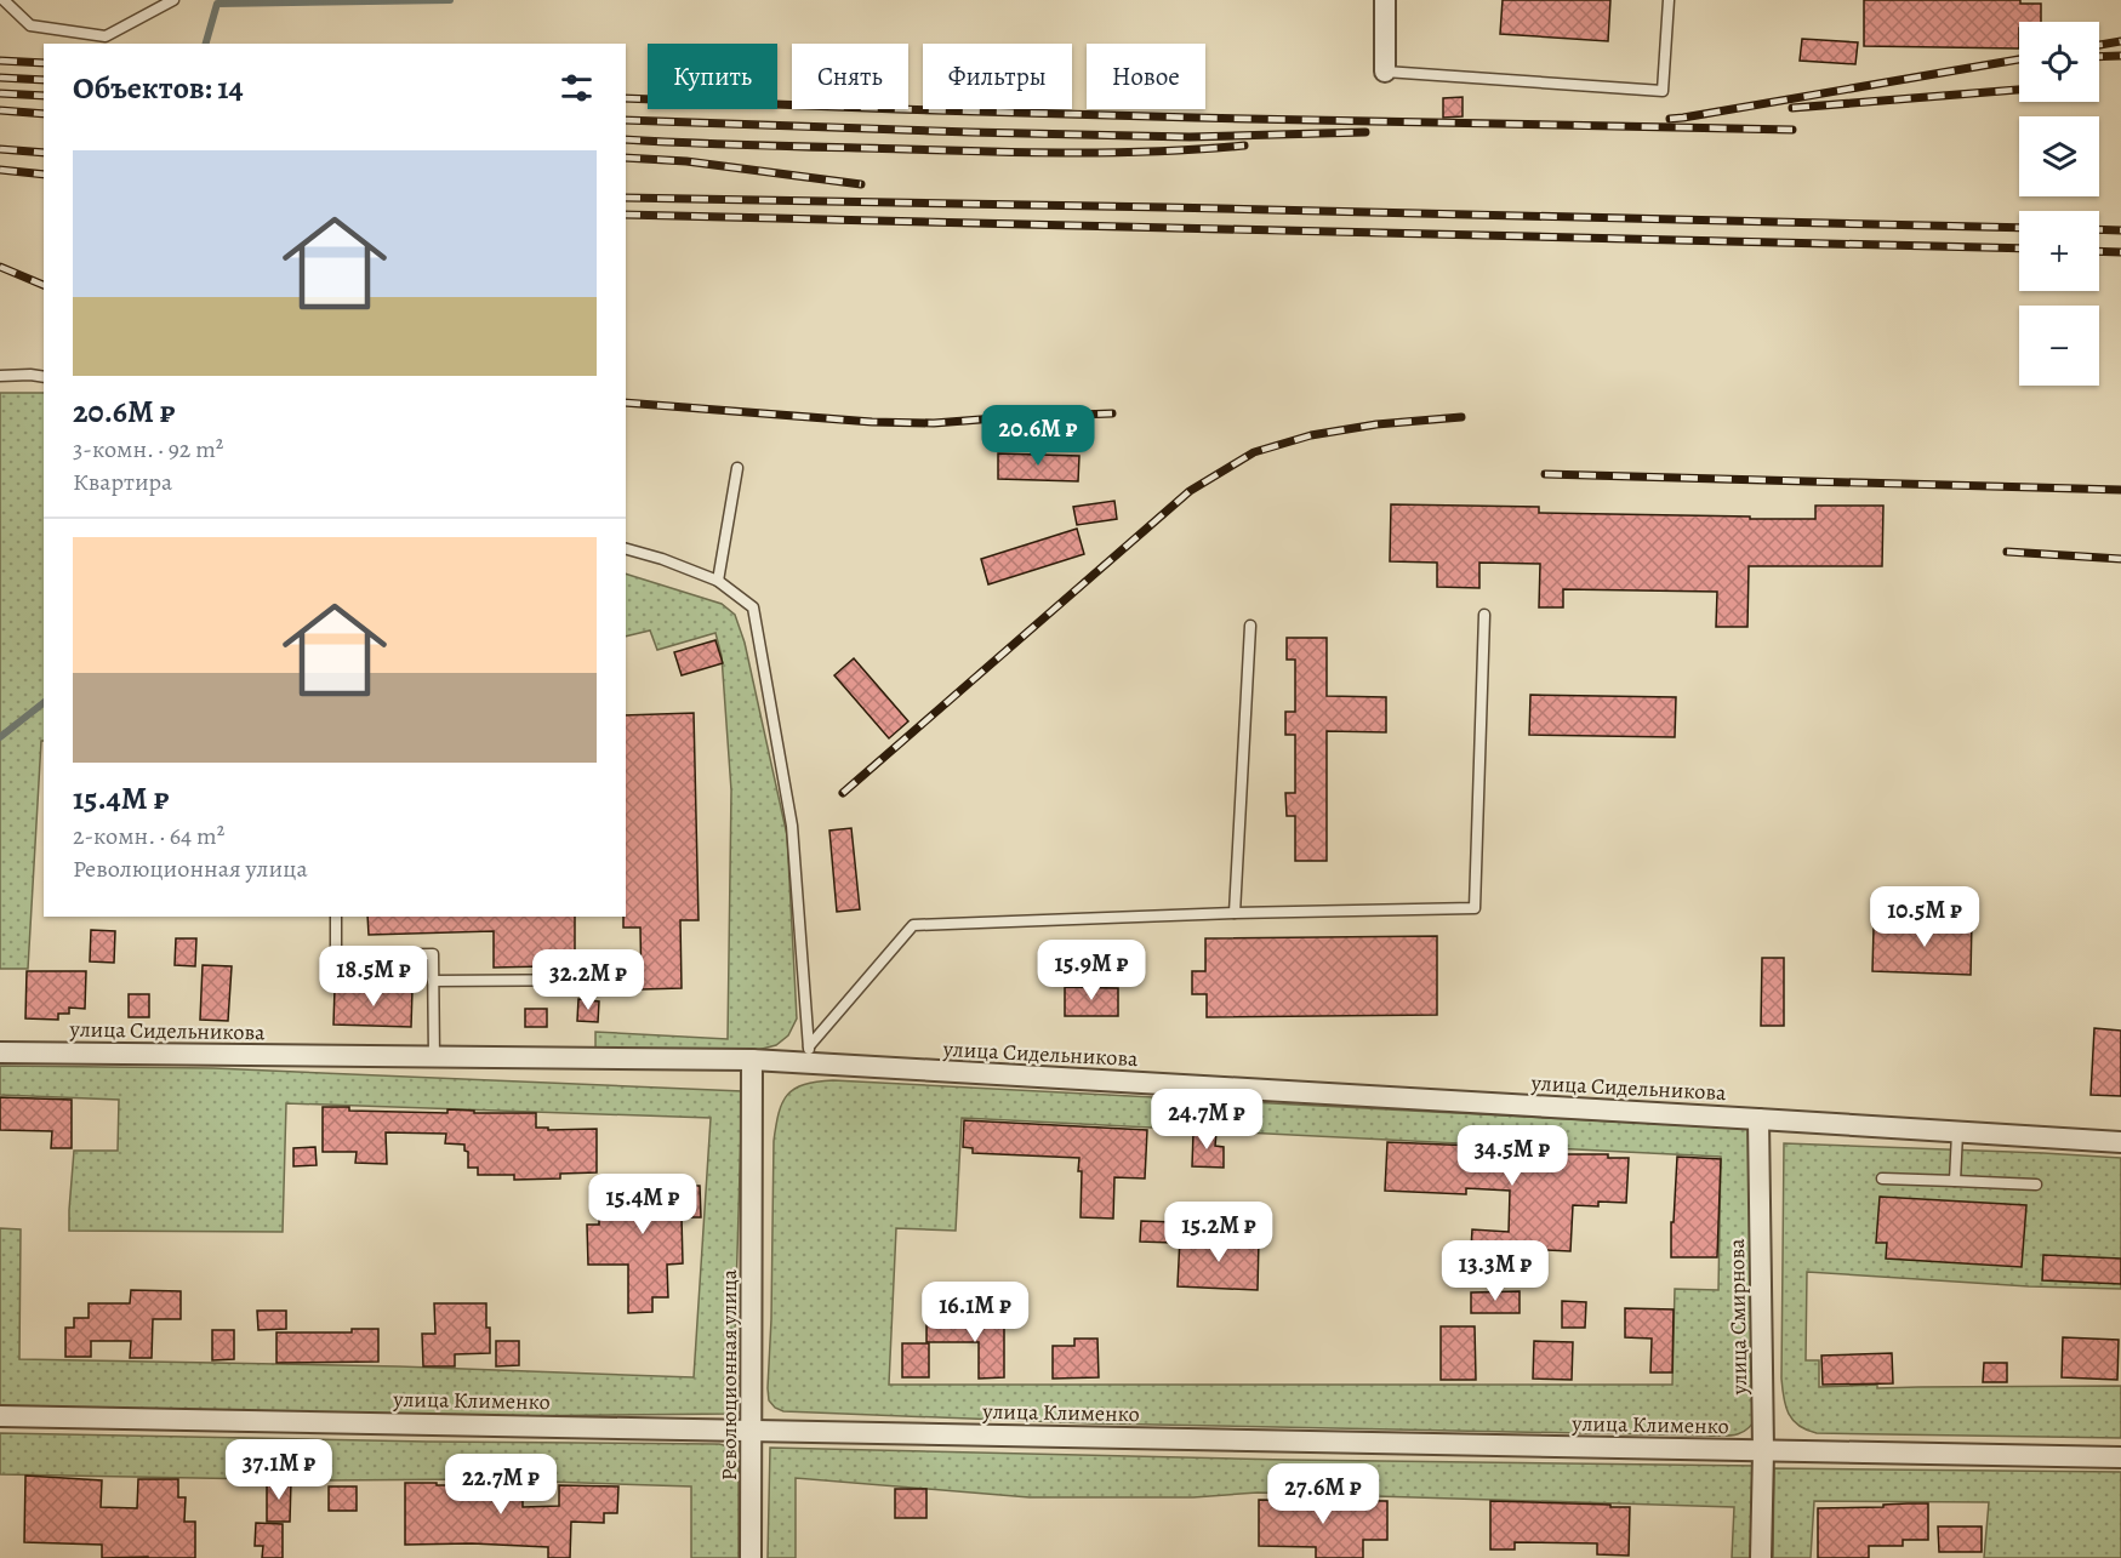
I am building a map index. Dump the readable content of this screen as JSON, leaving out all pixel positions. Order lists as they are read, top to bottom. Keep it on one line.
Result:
{"streets":{"street":["улица Сидельникова","улица Смирнова","Революционная улица","улица Клименко"]},"crossings":[["улица Сидельникова","улица Смирнова"],["улица Сидельникова","Революционная улица"],["улица Смирнова","улица Клименко"],["Революционная улица","улица Клименко"]],"page":{"map_buttons":["+","−"],"chip":["Купить","Снять","Фильтры","Новое"],"heading":"Объектов: 14","list":[{"name":"20.6M ₽","note":"3-комн. · 92 m² · Квартира"},{"name":"15.4M ₽","note":"2-комн. · 64 m² · Революционная улица"}],"price":["20.6M ₽","10.5M ₽","15.9M ₽","18.5M ₽","32.2M ₽","24.7M ₽","34.5M ₽","15.4M ₽","15.2M ₽","13.3M ₽","16.1M ₽","37.1M ₽","22.7M ₽","27.6M ₽"]}}
